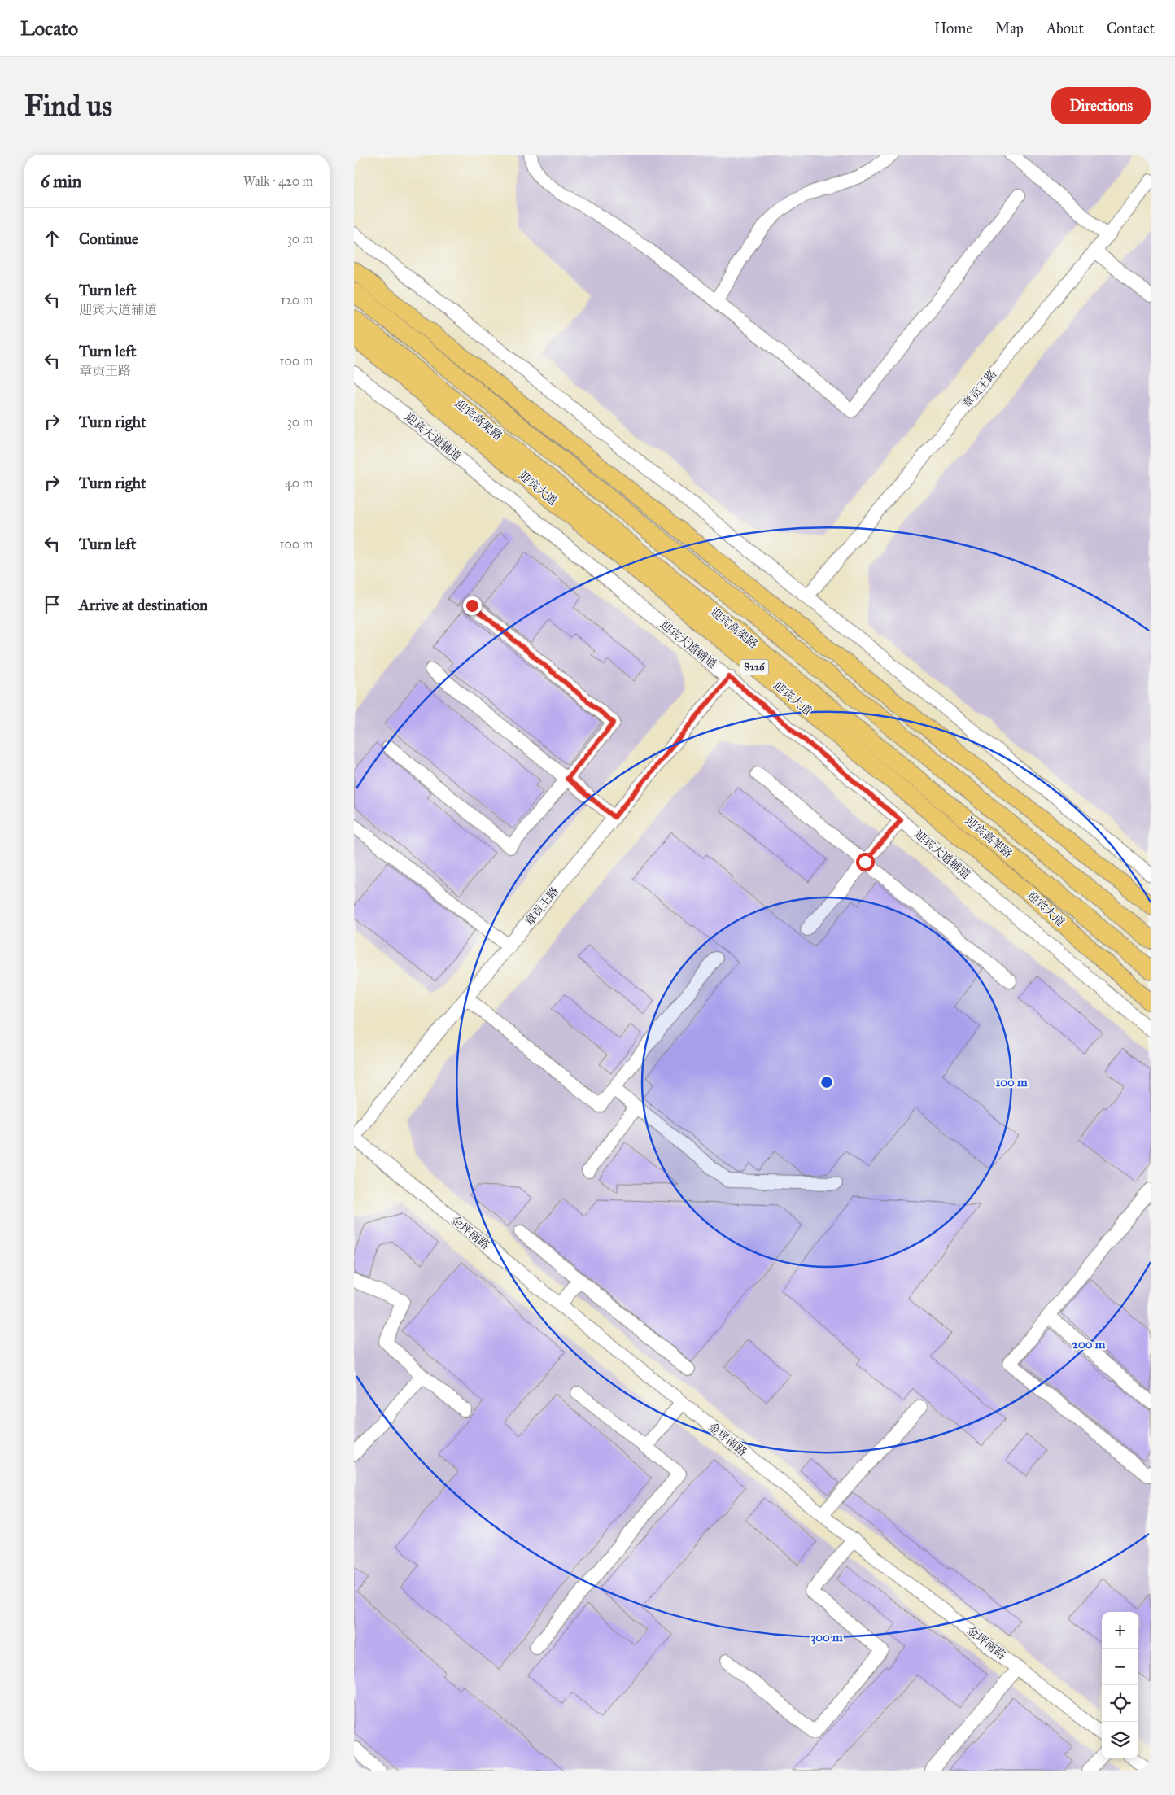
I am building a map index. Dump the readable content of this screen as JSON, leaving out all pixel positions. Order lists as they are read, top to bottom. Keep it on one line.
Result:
{"streets":{"highway":["迎宾高架路"],"main road":["迎宾大道","S226"],"street":["章贡王路","迎宾大道辅道","金坪南路"]},"crossings":[["章贡王路","迎宾大道辅道"],["章贡王路","金坪南路"]],"page":{"header":"Locato","nav":["Home","Map","About","Contact"],"buttons":"Directions","title":"Find us","heading":["6 min","Walk · 420 m"],"list":[["Continue","30 m"],["Turn left","迎宾大道辅道","120 m"],["Turn left","章贡王路","100 m"],["Turn right","30 m"],["Turn right","40 m"],["Turn left","100 m"],"Arrive at destination"],"map_buttons":["+","−"]},"rings":["100 m","200 m","300 m"]}
